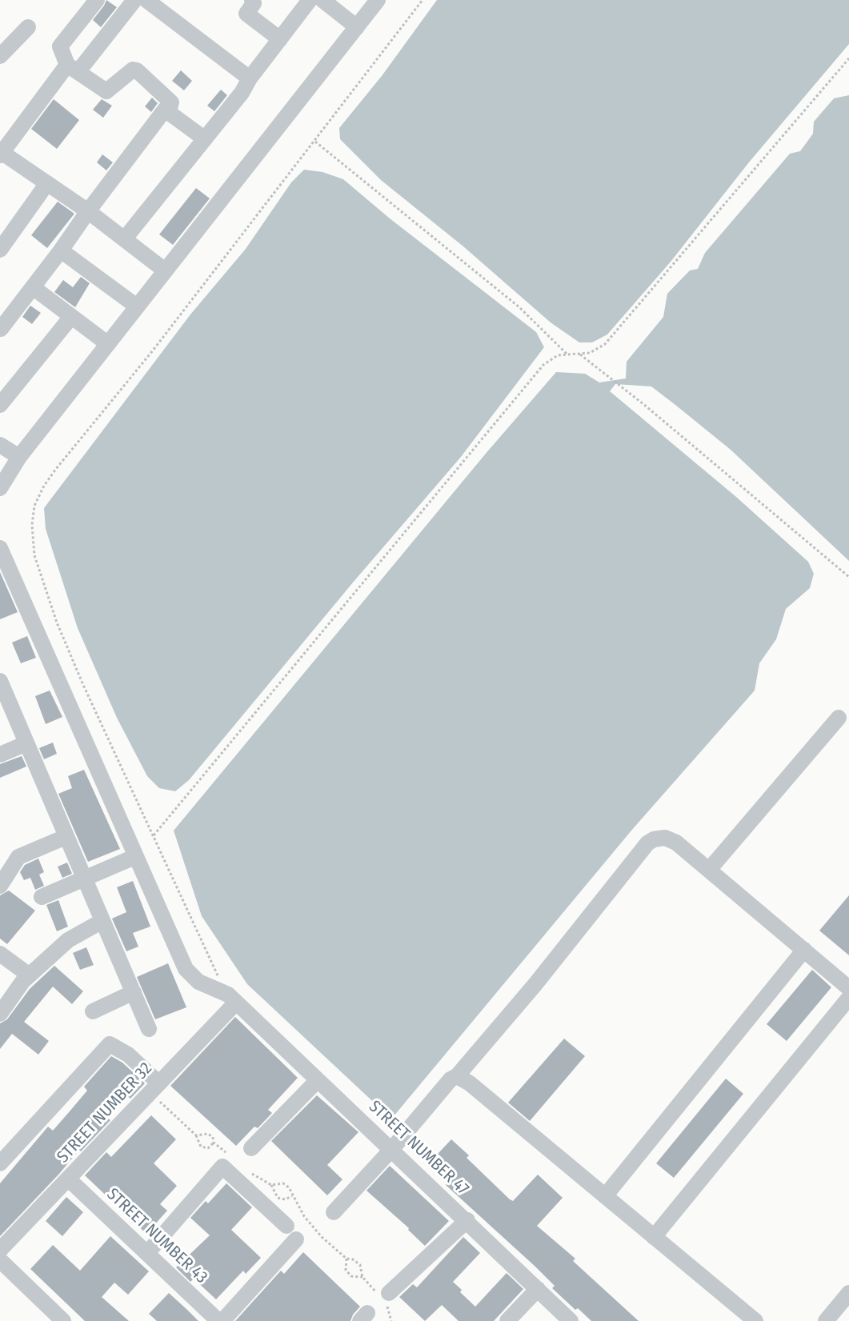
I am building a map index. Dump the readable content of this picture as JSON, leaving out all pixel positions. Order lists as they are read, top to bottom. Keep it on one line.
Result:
{"streets":{"street":["STREET NUMBER 32","STREET NUMBER 47","STREET NUMBER 43"]},"crossings":[["STREET NUMBER 32","STREET NUMBER 47"],["STREET NUMBER 32","STREET NUMBER 43"]]}
